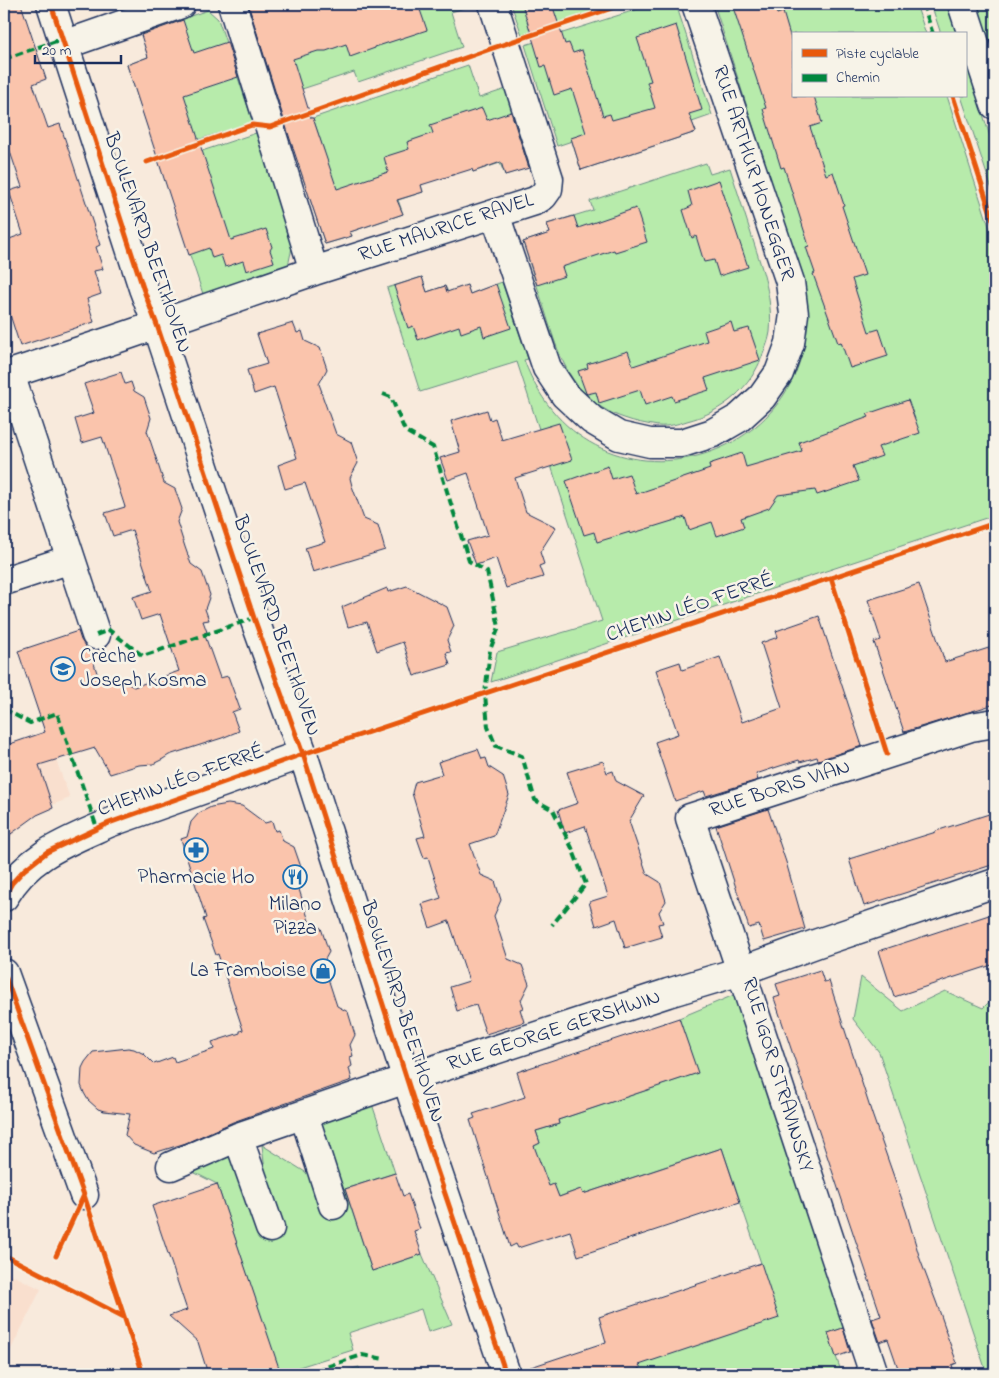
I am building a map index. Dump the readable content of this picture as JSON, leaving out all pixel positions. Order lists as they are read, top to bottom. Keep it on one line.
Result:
{"streets":{"street":["RUE ARTHUR HONEGGER","RUE MAURICE RAVEL","BOULEVARD BEETHOVEN","CHEMIN LÉO FERRÉ","RUE BORIS VIAN","RUE GEORGE GERSHWIN","RUE IGOR STRAVINSKY"]},"crossings":[["RUE ARTHUR HONEGGER","RUE MAURICE RAVEL"],["RUE MAURICE RAVEL","BOULEVARD BEETHOVEN"],["BOULEVARD BEETHOVEN","CHEMIN LÉO FERRÉ"],["BOULEVARD BEETHOVEN","RUE GEORGE GERSHWIN"],["RUE BORIS VIAN","RUE GEORGE GERSHWIN"],["RUE BORIS VIAN","RUE IGOR STRAVINSKY"],["RUE GEORGE GERSHWIN","RUE IGOR STRAVINSKY"]],"places":{"school or university":["Crèche Joseph Kosma"],"pharmacy":["Pharmacie Ho"],"restaurant":["Milano Pizza"],"shop":["La Framboise"]},"legend":["Piste cyclable","Chemin"],"scale_bar":"20 m"}
